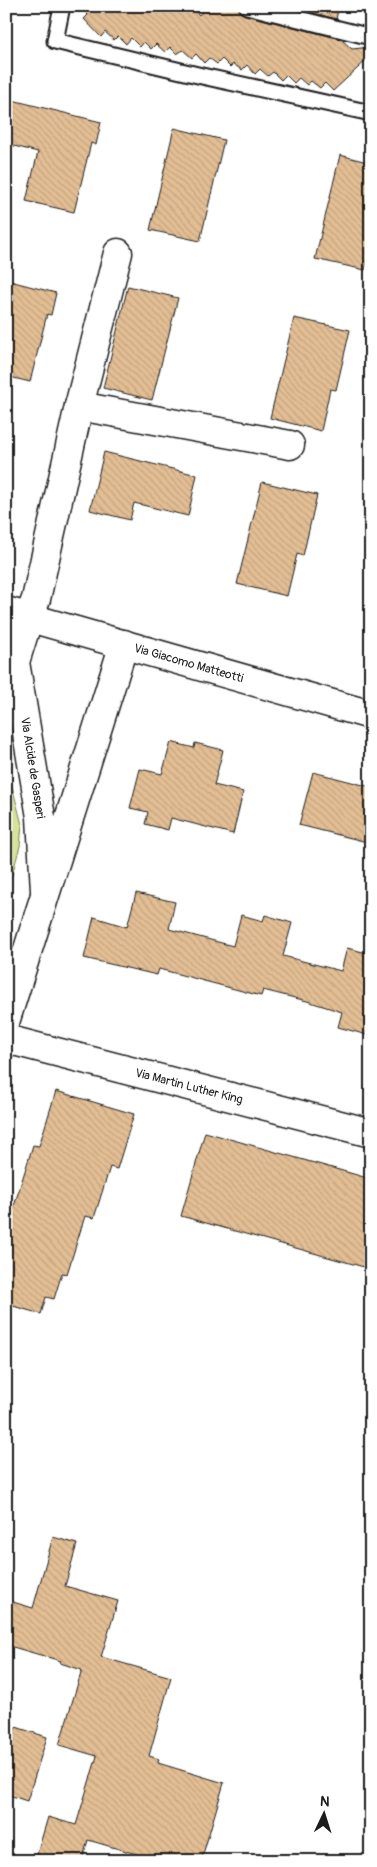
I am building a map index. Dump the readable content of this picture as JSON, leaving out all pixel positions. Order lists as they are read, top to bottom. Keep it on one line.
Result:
{"streets":{"street":["Via Giacomo Matteotti","Via Alcide de Gasperi","Via Martin Luther King"]},"crossings":[["Via Giacomo Matteotti","Via Alcide de Gasperi"]],"north":"top"}
